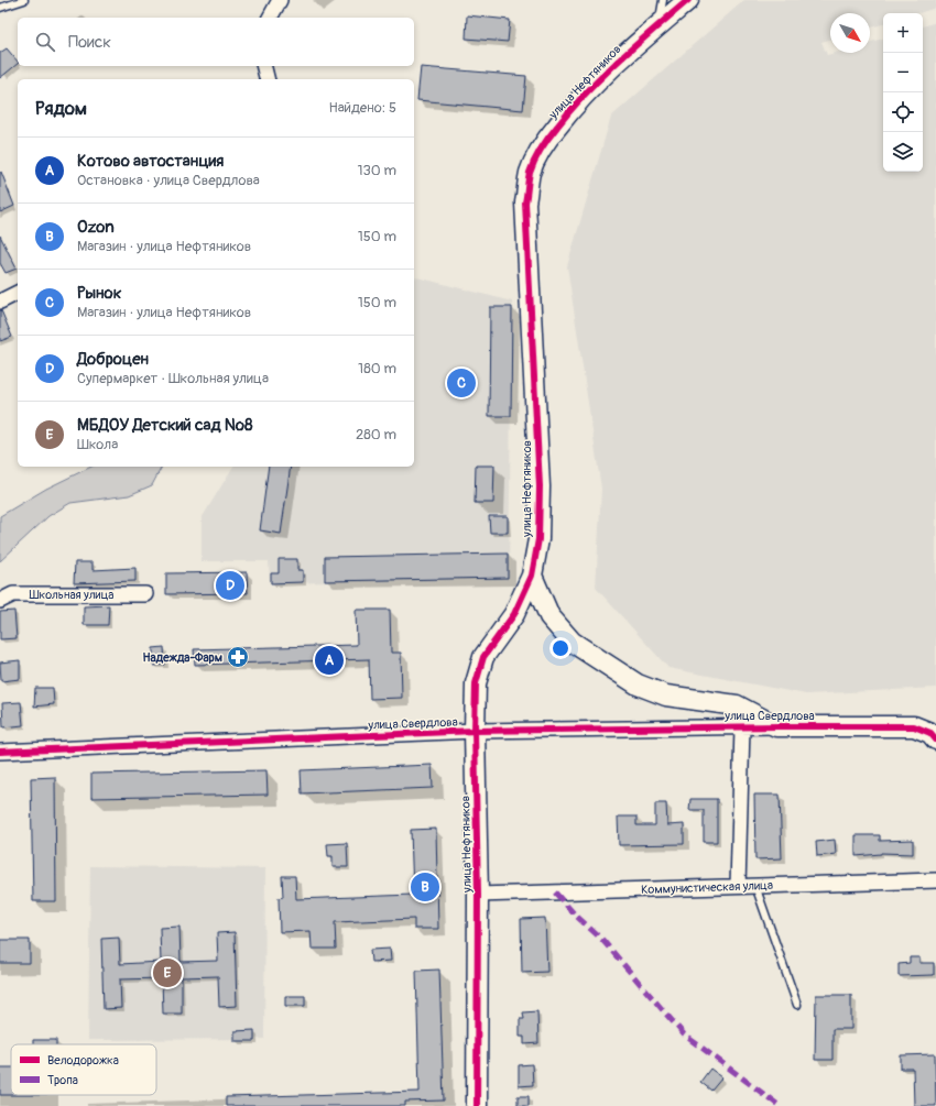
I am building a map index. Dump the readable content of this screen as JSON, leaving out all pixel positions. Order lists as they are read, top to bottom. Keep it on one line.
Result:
{"streets":{"street":["улица Нефтяников","Школьная улица","улица Свердлова","Коммунистическая улица"]},"crossings":[["улица Нефтяников","улица Свердлова"],["улица Нефтяников","Коммунистическая улица"]],"places":{"pharmacy":["Надежда-Фарм"]},"legend":["Велодорожка","Тропа"],"north":"bottom right","page":{"map_buttons":["+","−"],"search":"Поиск","heading":["Рядом","Найдено: 5"],"list":[{"mark":"A","name":"Котово автостанция","note":"Остановка · улица Свердлова","value":"130 m"},{"mark":"B","name":"Ozon","note":"Магазин · улица Нефтяников","value":"150 m"},{"mark":"C","name":"Рынок","note":"Магазин · улица Нефтяников","value":"150 m"},{"mark":"D","name":"Доброцен","note":"Супермаркет · Школьная улица","value":"180 m"},{"mark":"E","name":"МБДОУ Детский сад №8","note":"Школа","value":"280 m"}],"pins":["C","D","A","B","E"]}}
